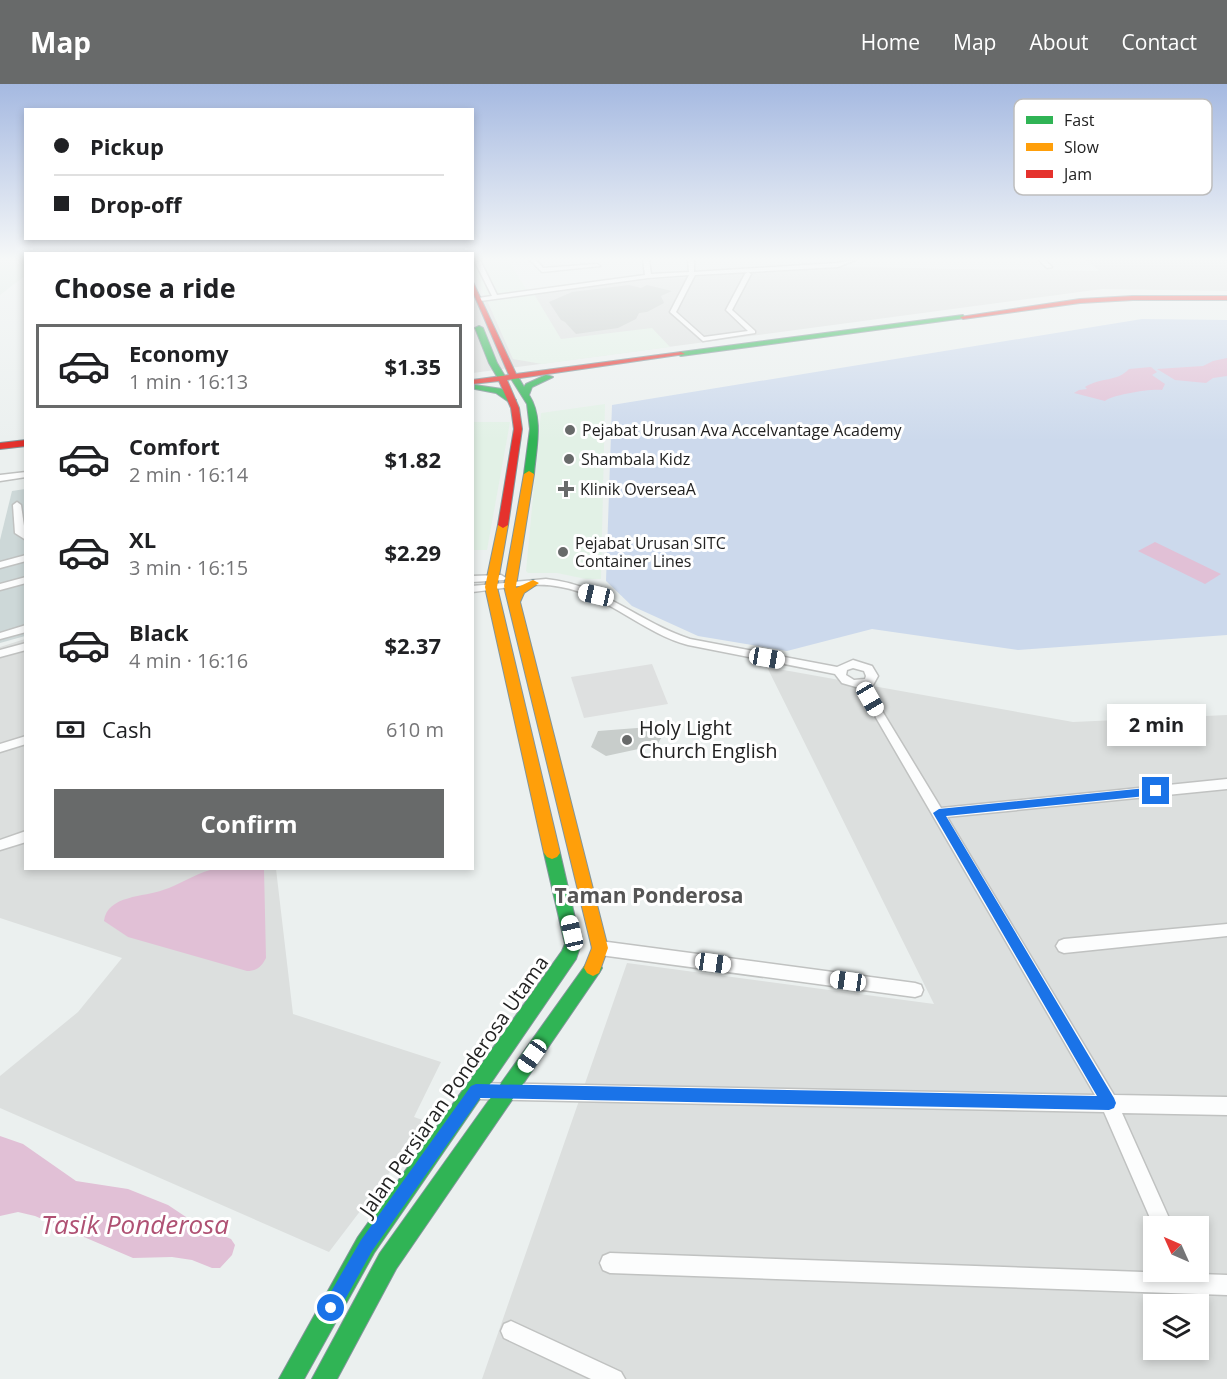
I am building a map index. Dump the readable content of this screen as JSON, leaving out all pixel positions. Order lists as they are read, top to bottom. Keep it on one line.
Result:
{"streets":{"main road":["Jalan Persiaran Ponderosa Utama"]},"districts":["Taman Ponderosa"],"water":["Tasik Ponderosa"],"places":{"other":["Pejabat Urusan Ava Accelvantage Academy","Shambala Kidz","Pejabat Urusan SITC Container Lines","Holy Light Church English"],"health":["Klinik OverseaA"]},"legend":["Fast","Slow","Jam"],"north":"top left","page":{"header":"Map","nav":["Home","Map","About","Contact"],"banner":["Pickup","Drop-off"],"heading":"Choose a ride","list":[{"name":"Economy","note":"1 min · 16:13","value":"$1.35"},{"name":"Comfort","note":"2 min · 16:14","value":"$1.82"},{"name":"XL","note":"3 min · 16:15","value":"$2.29"},{"name":"Black","note":"4 min · 16:16","value":"$2.37"}],"pay":["Cash","610 m"],"bubble":"2 min","buttons":"Confirm"}}
